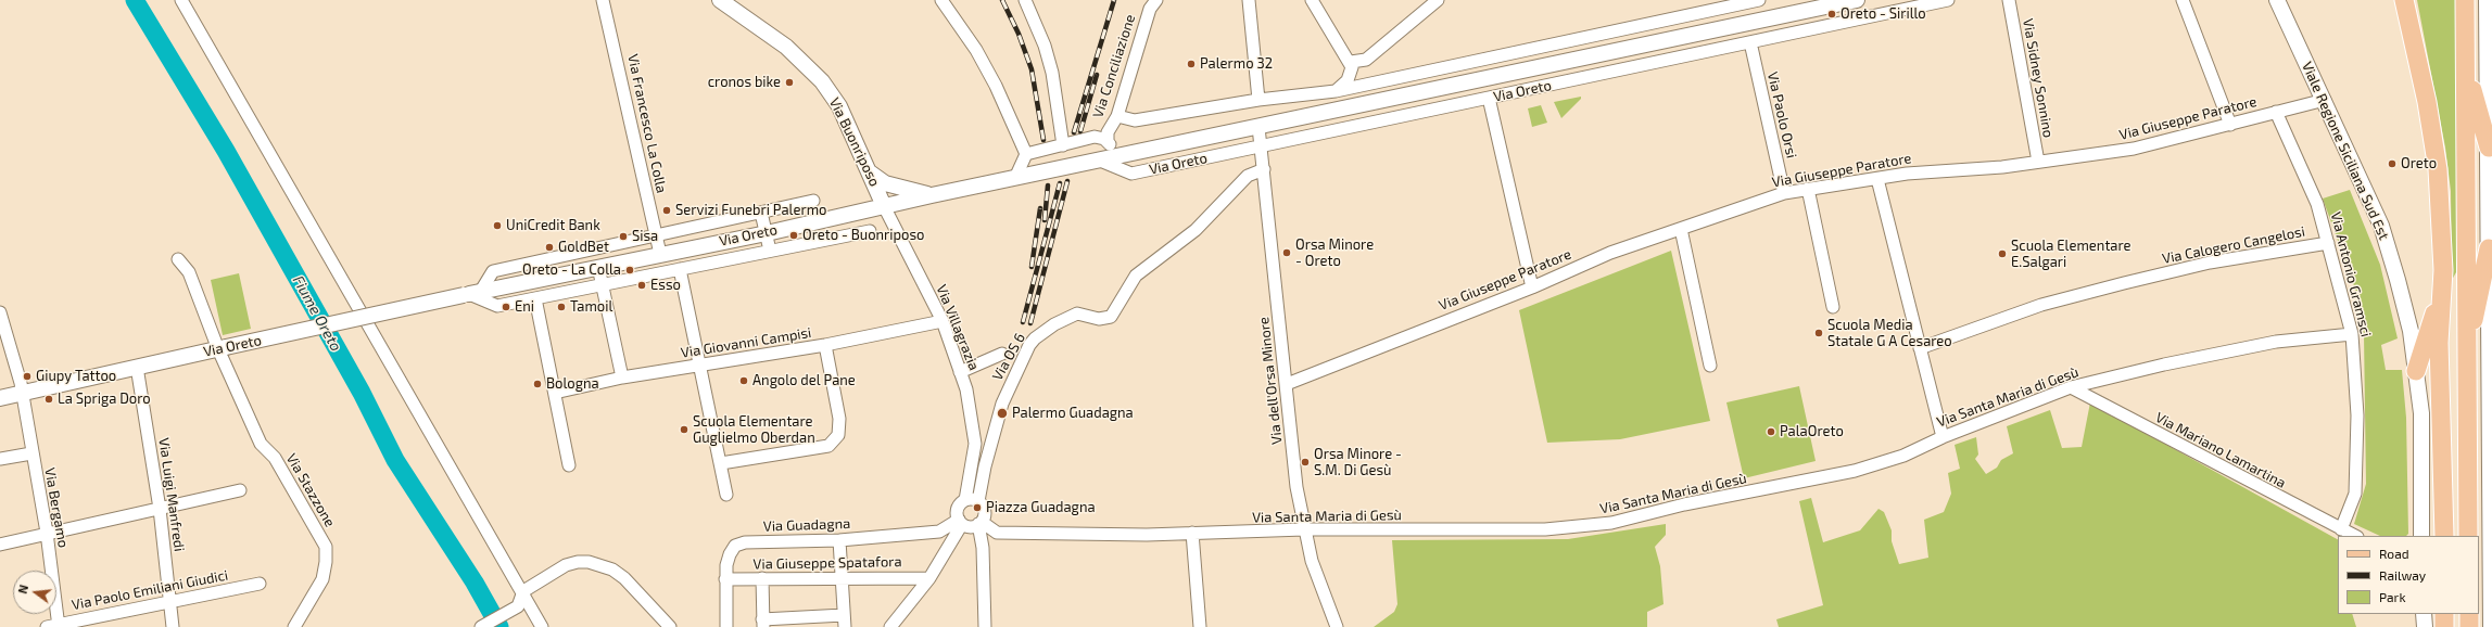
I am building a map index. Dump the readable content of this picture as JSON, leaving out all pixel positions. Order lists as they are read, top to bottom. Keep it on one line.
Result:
{"streets":{"street":["Via Conciliazione","Via Sidney Sonnino","Via Oreto","Via Paolo Orsi","Via Giuseppe Paratore","Via Francesco La Colla","Via Buonriposo","Viale Regione Siciliana Sud Est","Via Calogero Cangelosi","Via Antonio Gramsci","Via Villagrazia","Via Giovanni Campisi","Via OS 6","Via dell'Orsa Minore","Via Santa Maria di Gesù","Via Mariano Lamartina","Via Stazzone","Via Luigi Manfredi","Via Bergamo","Via Guadagna","Via Giuseppe Spatafora","Via Paolo Emiliani Giudici"]},"crossings":[["Via Sidney Sonnino","Via Giuseppe Paratore"],["Via Oreto","Via Paolo Orsi"],["Via Oreto","Via Francesco La Colla"],["Via Oreto","Via Buonriposo"],["Via Oreto","Via Villagrazia"],["Via Oreto","Via dell'Orsa Minore"],["Via Oreto","Via Stazzone"],["Via Oreto","Via Luigi Manfredi"],["Via Oreto","Via Bergamo"],["Via Paolo Orsi","Via Giuseppe Paratore"],["Via Giuseppe Paratore","Viale Regione Siciliana Sud Est"],["Via Giuseppe Paratore","Via Antonio Gramsci"],["Via Giuseppe Paratore","Via dell'Orsa Minore"],["Via Buonriposo","Via Villagrazia"],["Via Calogero Cangelosi","Via Antonio Gramsci"],["Via Antonio Gramsci","Via Santa Maria di Gesù"],["Via Antonio Gramsci","Via Mariano Lamartina"],["Via Villagrazia","Via Giovanni Campisi"],["Via Villagrazia","Via OS 6"],["Via Villagrazia","Via Santa Maria di Gesù"],["Via Villagrazia","Via Guadagna"],["Via OS 6","Via dell'Orsa Minore"],["Via OS 6","Via Santa Maria di Gesù"],["Via OS 6","Via Guadagna"],["Via dell'Orsa Minore","Via Santa Maria di Gesù"],["Via Santa Maria di Gesù","Via Mariano Lamartina"],["Via Santa Maria di Gesù","Via Guadagna"],["Via Luigi Manfredi","Via Paolo Emiliani Giudici"],["Via Bergamo","Via Paolo Emiliani Giudici"],["Via Guadagna","Via Giuseppe Spatafora"]],"water":["Fiume Oreto"],"places":["Oreto - Sirillo","Palermo 32","cronos bike","Oreto","Servizi Funebri Palermo","UniCredit Bank","Oreto - Buonriposo","Sisa","GoldBet","Orsa Minore - Oreto","Scuola Elementare E.Salgari","Oreto - La Colla","Esso","Eni","Tamoil","Scuola Media Statale G A Cesareo","Giupy Tattoo","Angolo del Pane","Bologna","La Spriga Doro","Palermo Guadagna","Scuola Elementare Guglielmo Oberdan","PalaOreto","Orsa Minore - S.M. Di Gesù","Piazza Guadagna"],"legend":["Road","Railway","Park"],"north":"left"}
